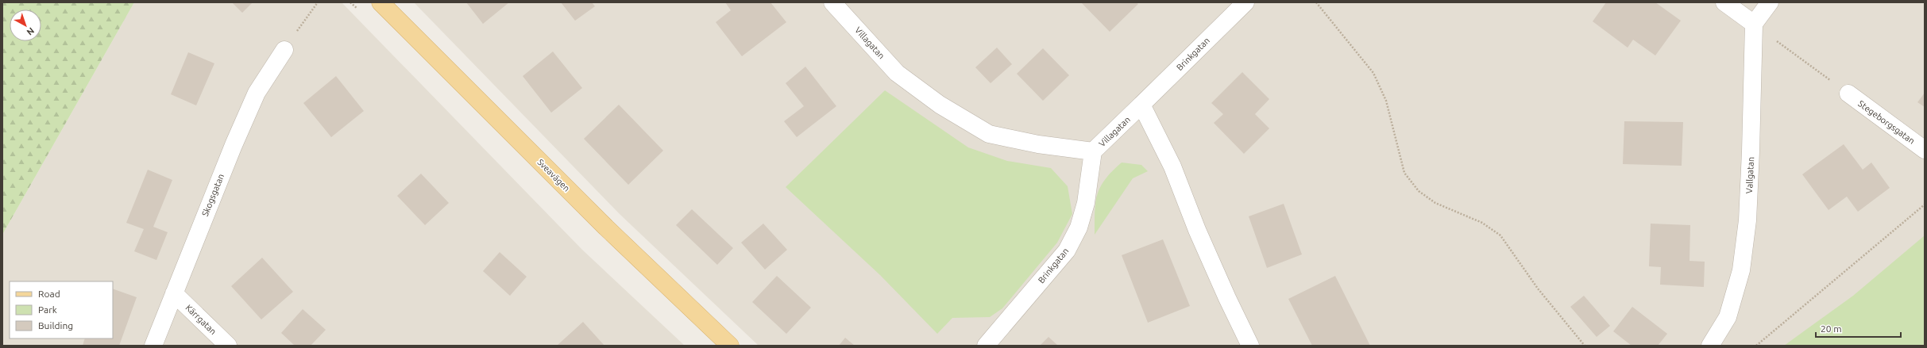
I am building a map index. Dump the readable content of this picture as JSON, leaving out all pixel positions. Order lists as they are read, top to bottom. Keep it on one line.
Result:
{"streets":{"main road":["Sveavägen"],"street":["Villagatan","Brinkgatan","Stegeborgsgatan","Vallgatan","Skogsgatan","Kärrgatan"]},"crossings":[["Villagatan","Brinkgatan"],["Skogsgatan","Kärrgatan"]],"legend":["Road","Park","Building"],"scale_bar":"20 m","north":"bottom right"}
